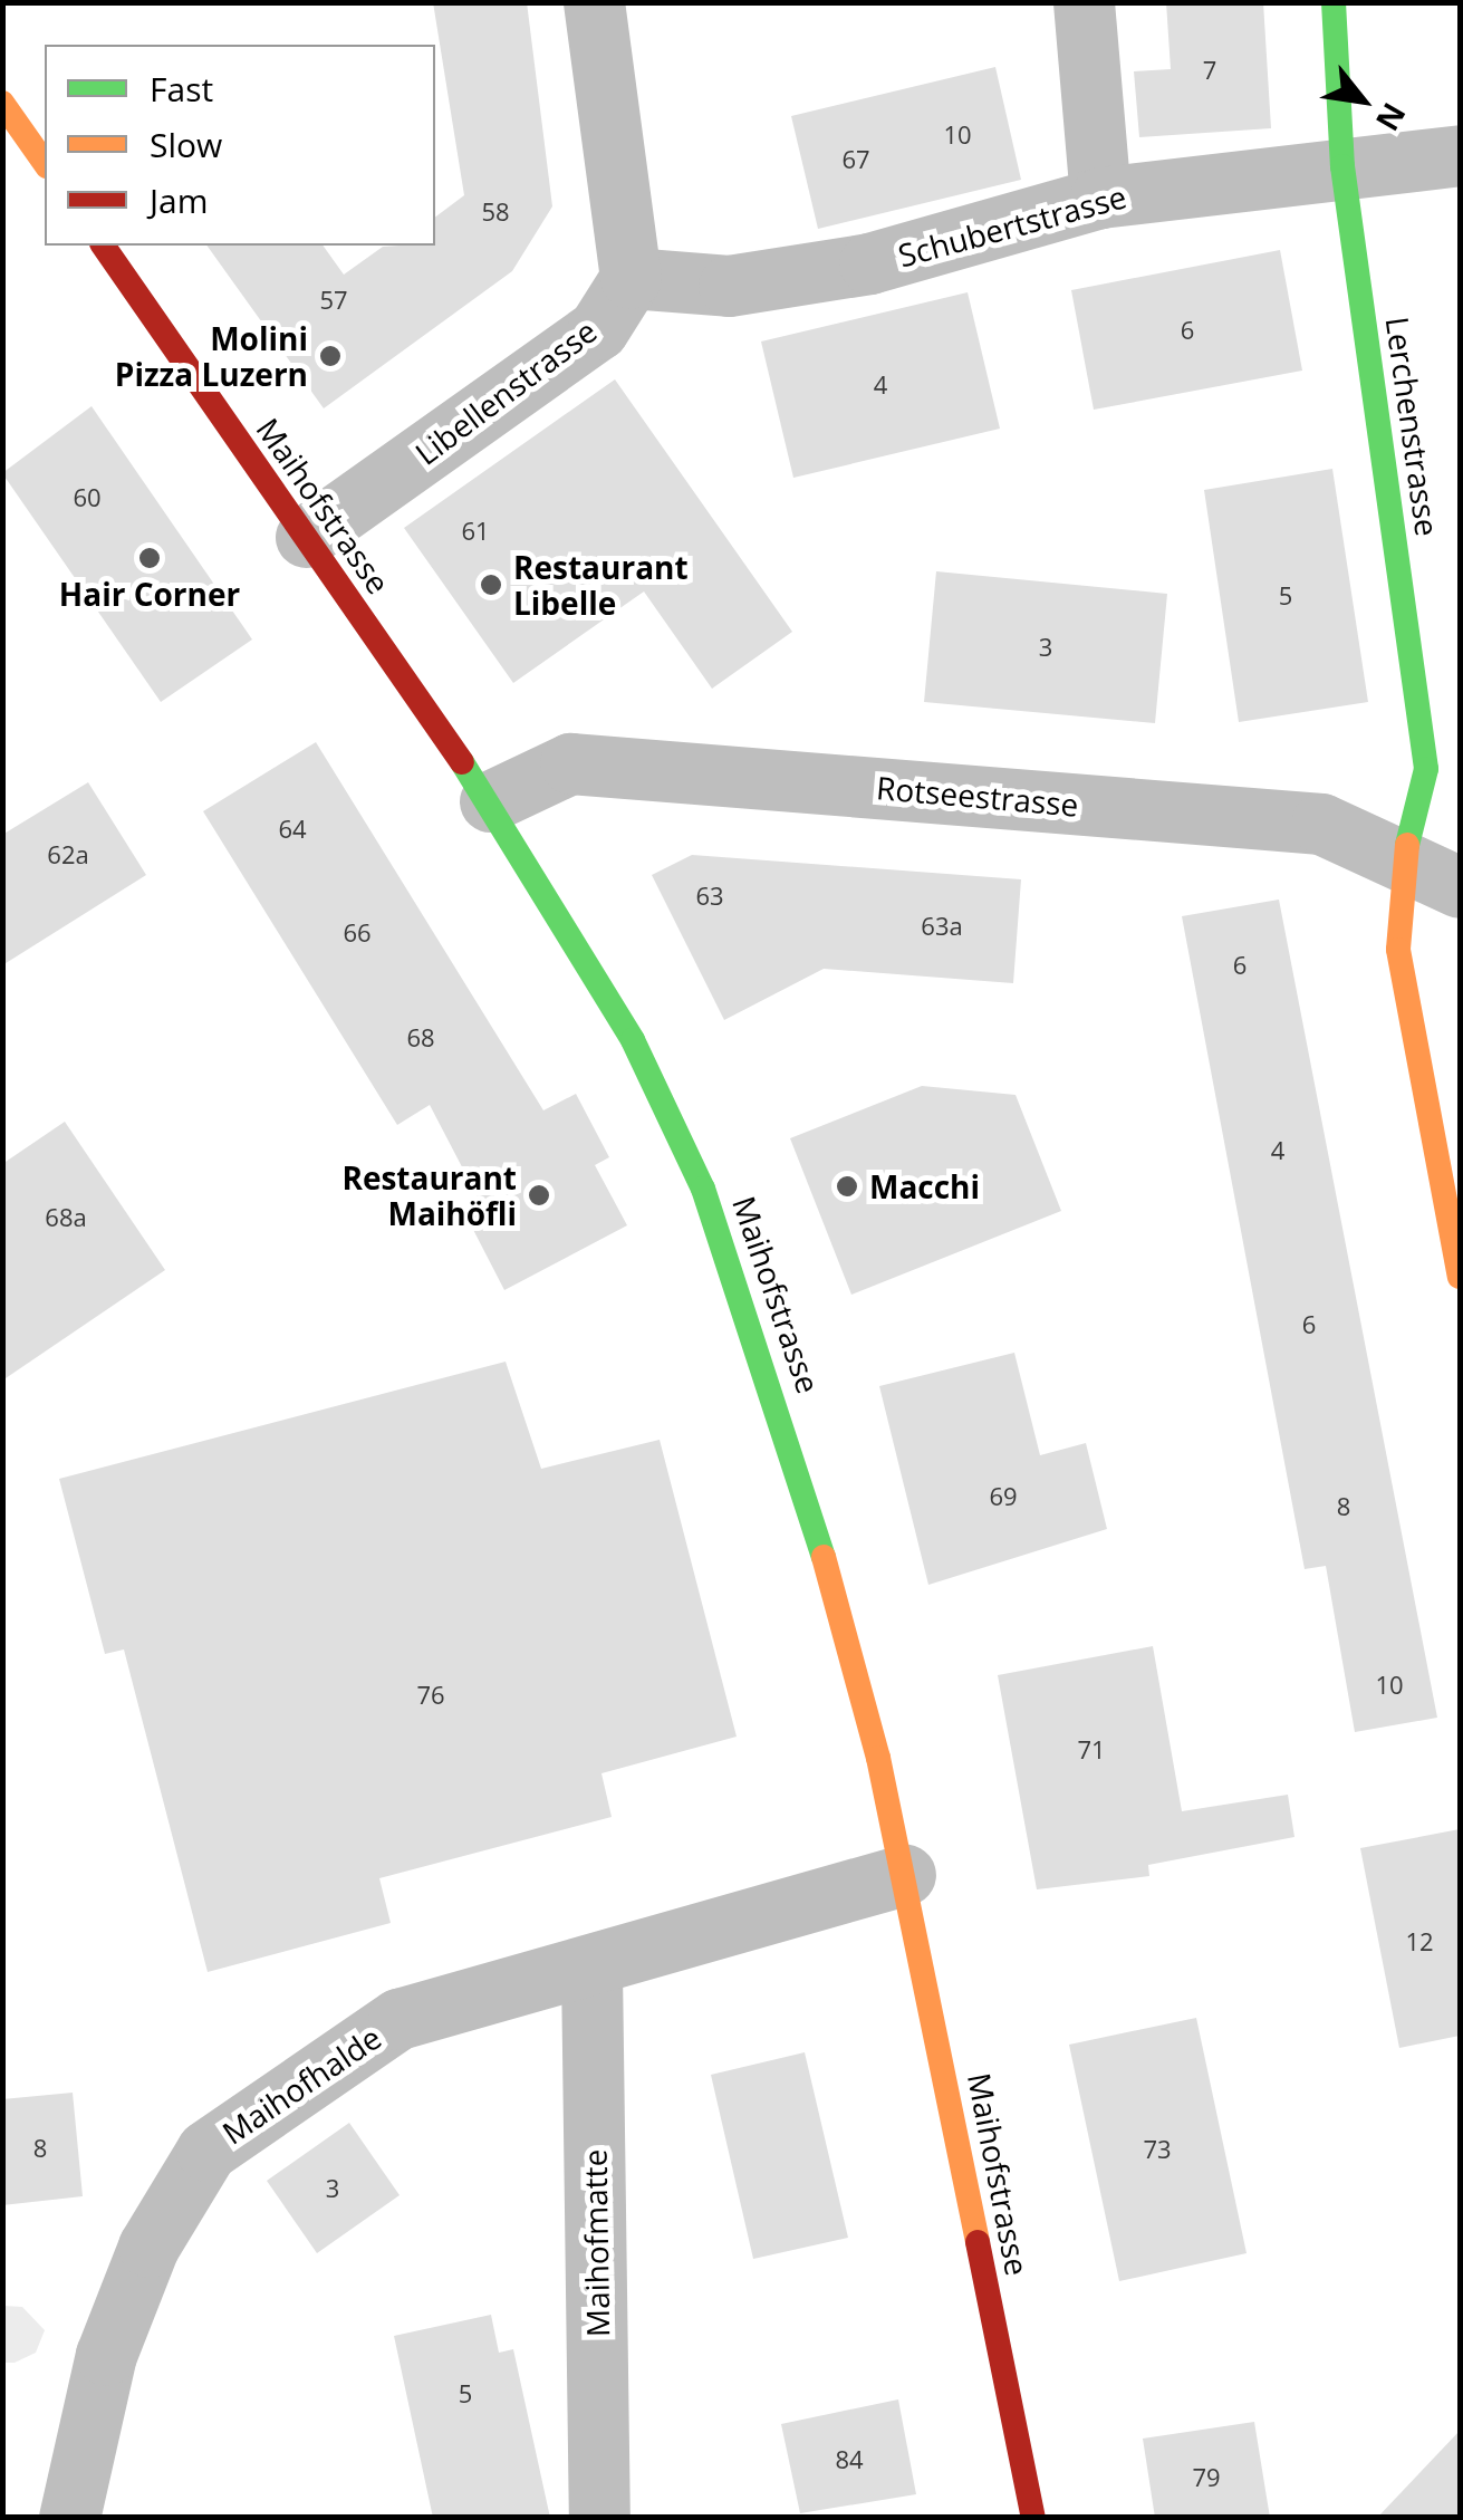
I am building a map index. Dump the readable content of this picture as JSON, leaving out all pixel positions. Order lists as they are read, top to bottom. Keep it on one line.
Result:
{"streets":{"main road":["Lerchenstrasse","Maihofstrasse"],"street":["Schubertstrasse","Libellenstrasse","Rotseestrasse","Maihofhalde","Maihofmatte"]},"crossings":[["Schubertstrasse","Libellenstrasse"],["Schubertstrasse","Lerchenstrasse"],["Libellenstrasse","Maihofstrasse"],["Lerchenstrasse","Rotseestrasse"],["Maihofstrasse","Rotseestrasse"],["Maihofstrasse","Maihofhalde"],["Maihofhalde","Maihofmatte"]],"places":["Molini Pizza Luzern","Hair Corner","Restaurant Libelle","Macchi","Restaurant Maihöfli"],"house_numbers":["7","10","67","58","57","6","4","60","61","5","3","64","62a","63","63a","66","6","68","4","68a","6","69","8","10","76","71","12","8","73","3","5","84","79"],"legend":["Fast","Slow","Jam"],"north":"bottom right"}
